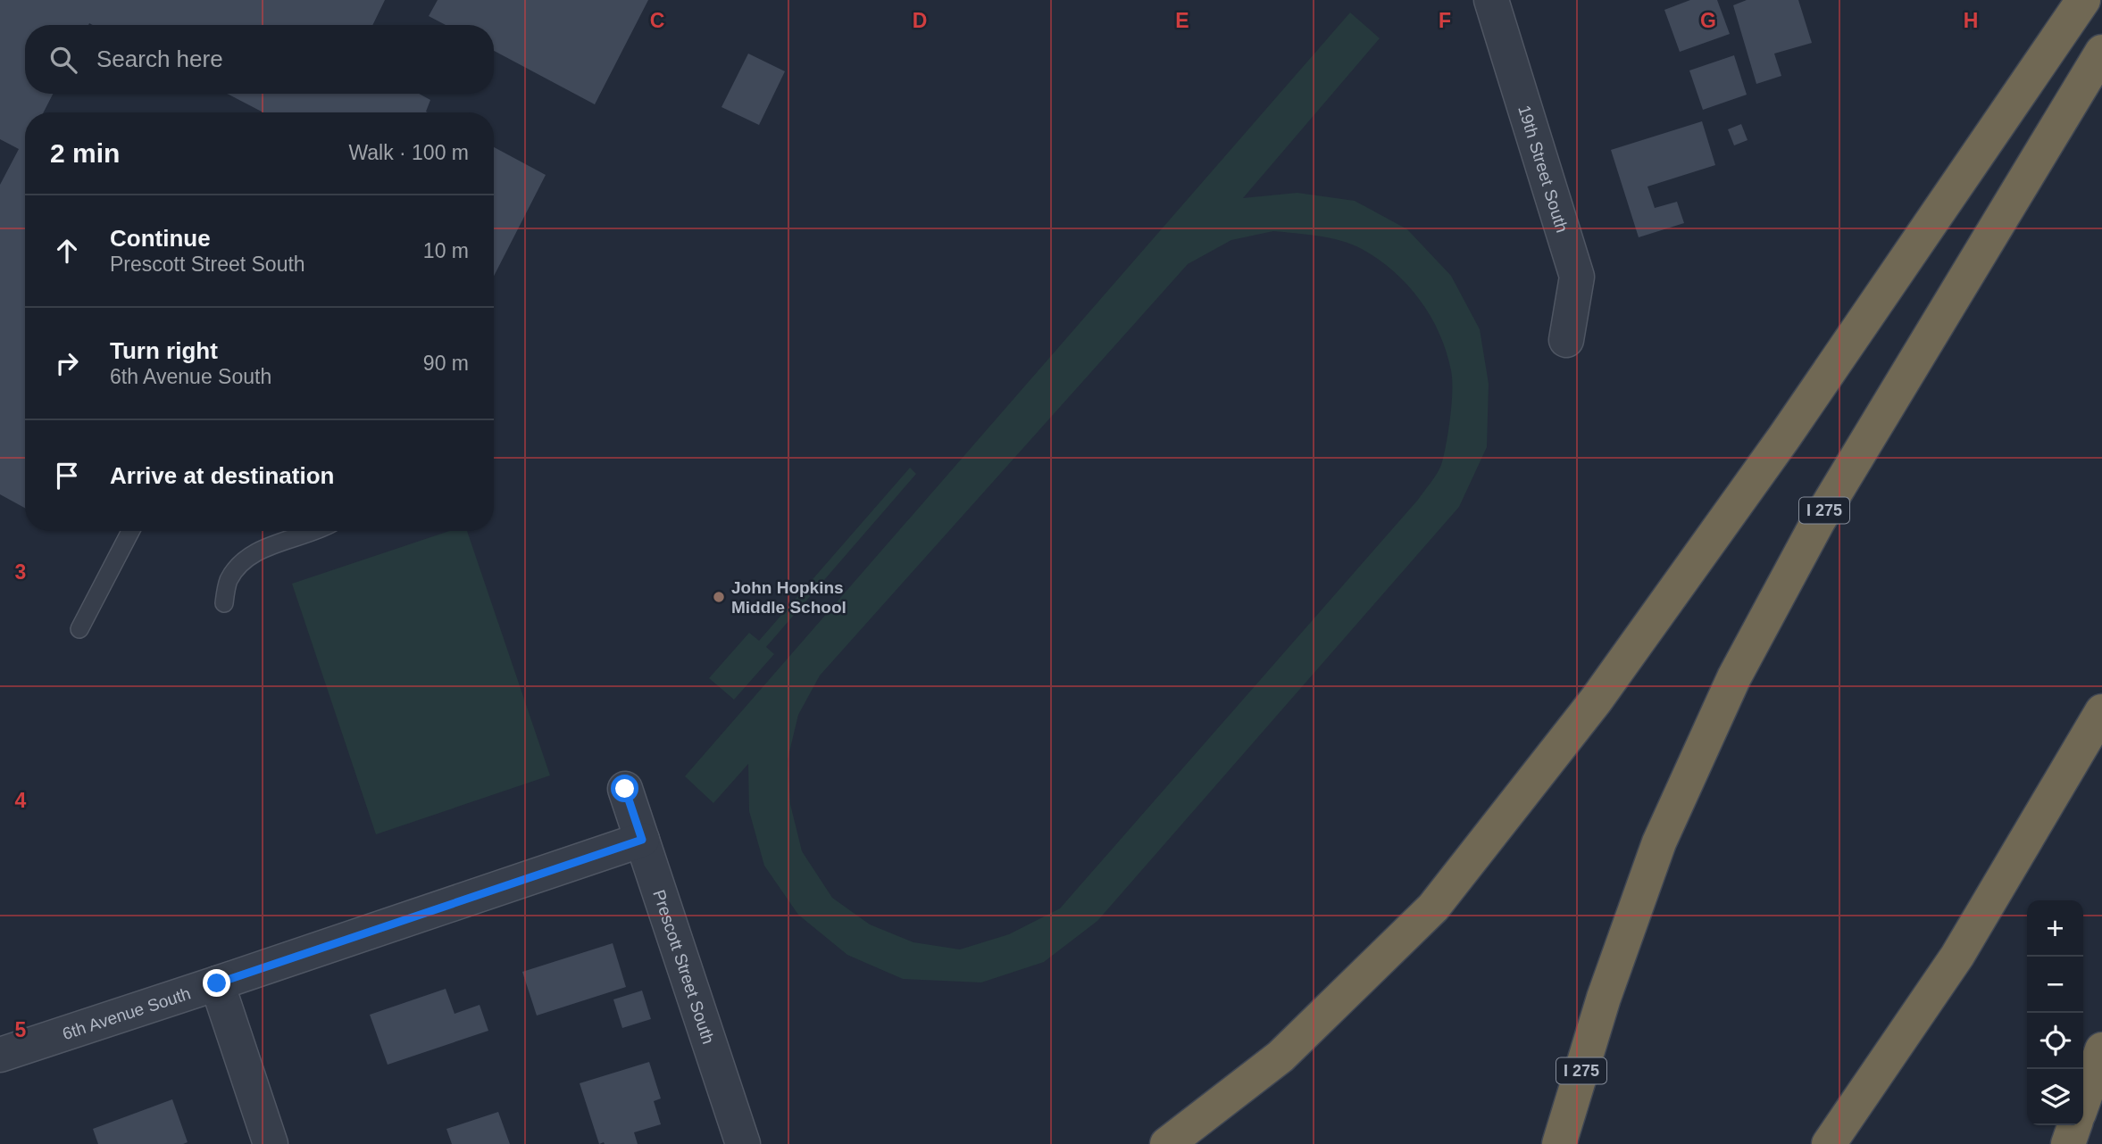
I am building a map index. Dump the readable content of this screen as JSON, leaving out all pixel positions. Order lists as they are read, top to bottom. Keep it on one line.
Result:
{"streets":{"highway":["I 275"],"street":["19th Street South","Prescott Street South","6th Avenue South"]},"crossings":[["Prescott Street South","6th Avenue South"]],"places":["John Hopkins Middle School"],"page":{"search":"Search here","heading":["2 min","Walk · 100 m"],"list":[["Continue","Prescott Street South","10 m"],["Turn right","6th Avenue South","90 m"],"Arrive at destination"],"map_buttons":["+","−"]},"grid":{"columns":["C","D","E","F","G","H"],"rows":["3","4","5"]}}
